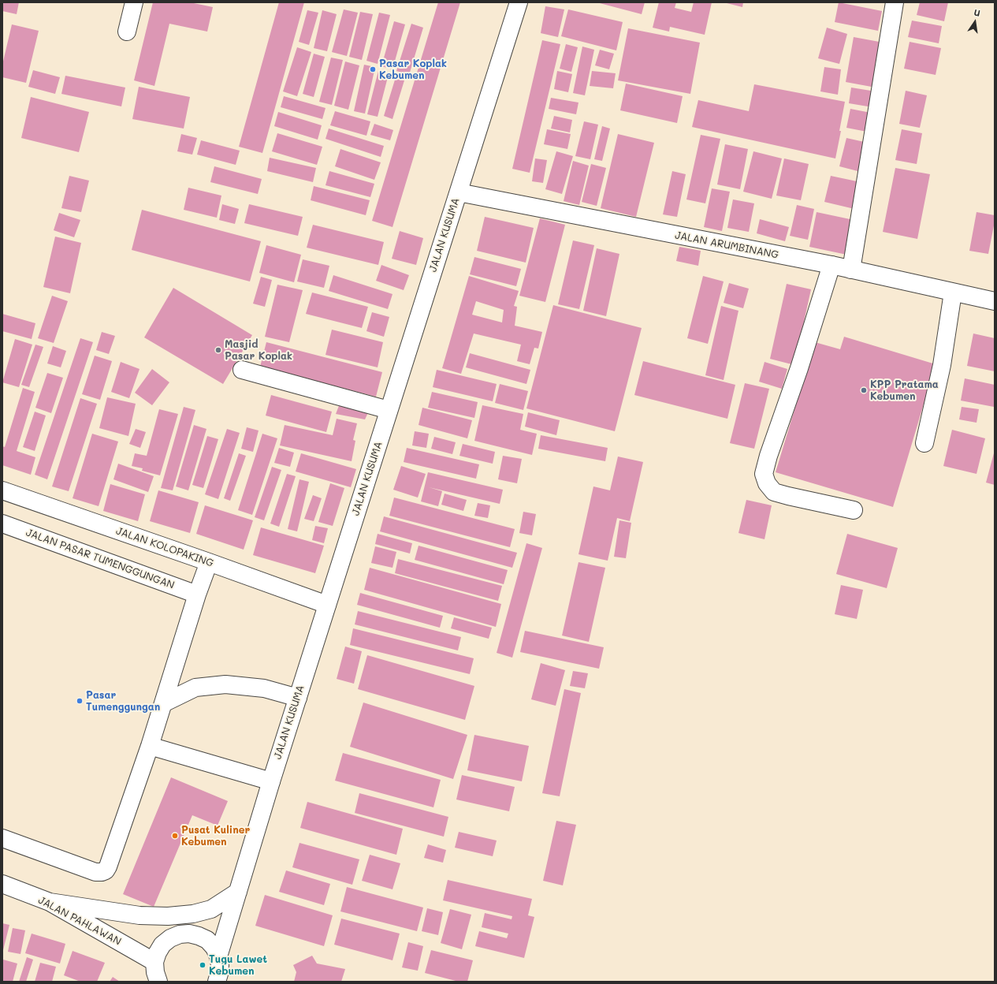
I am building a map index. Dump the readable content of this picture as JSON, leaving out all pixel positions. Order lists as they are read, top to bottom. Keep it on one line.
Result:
{"streets":{"main road":["JALAN KUSUMA","JALAN ARUMBINANG","JALAN KOLOPAKING","JALAN PASAR TUMENGGUNGAN","JALAN PAHLAWAN"]},"crossings":[["JALAN KUSUMA","JALAN ARUMBINANG"],["JALAN KUSUMA","JALAN KOLOPAKING"]],"places":["Pasar Koplak Kebumen","Masjid Pasar Koplak","KPP Pratama Kebumen","Pasar Tumenggungan","Pusat Kuliner Kebumen","Tugu Lawet Kebumen"],"north":"top"}
